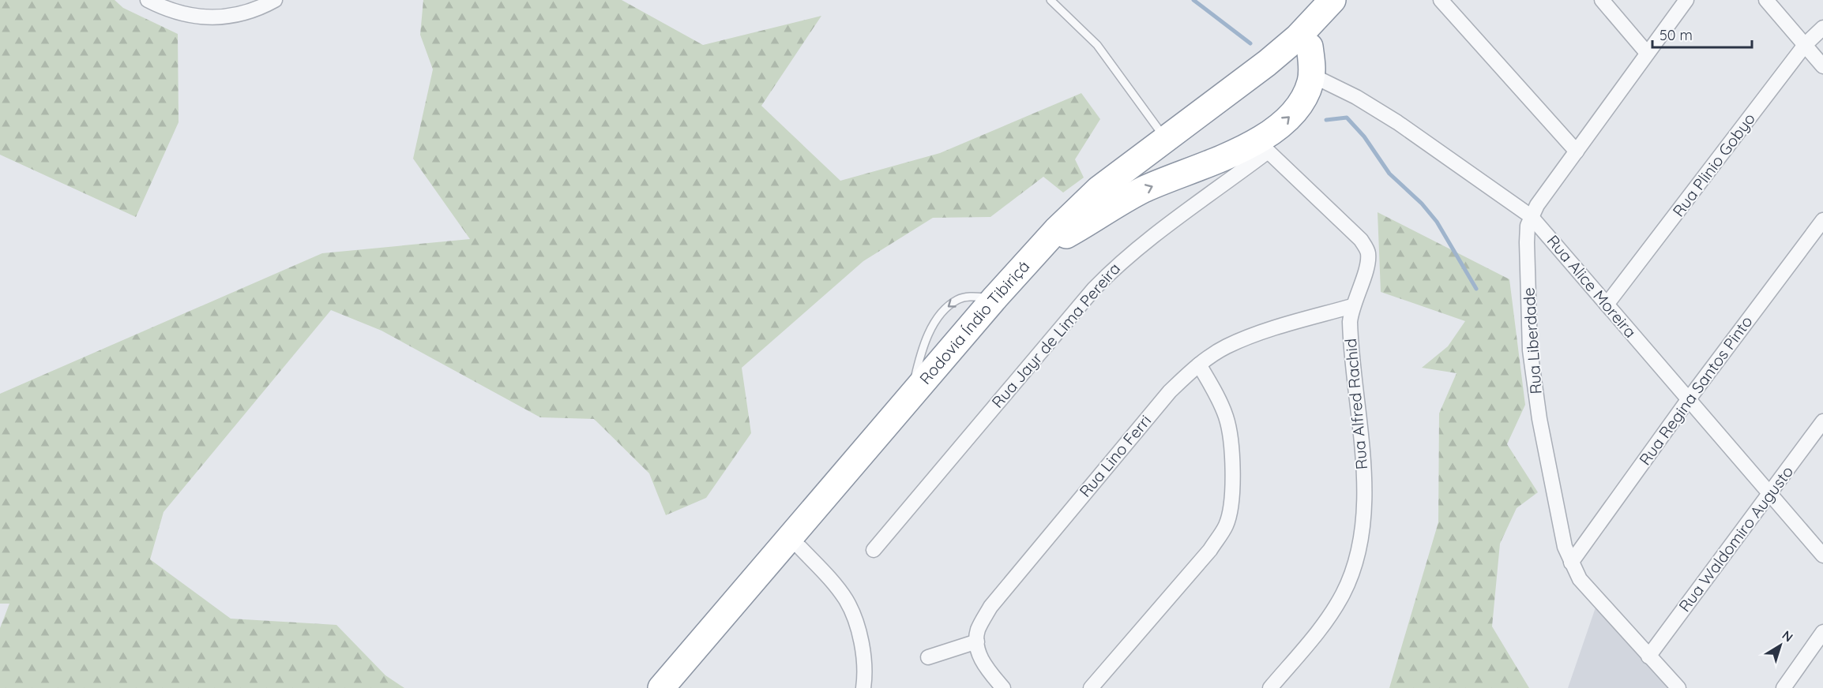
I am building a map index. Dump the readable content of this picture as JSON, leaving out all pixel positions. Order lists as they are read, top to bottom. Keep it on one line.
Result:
{"streets":{"highway":["Rodovia Índio Tibiriçá"],"street":["Rua Plinio Gobyo","Rua Alice Moreira","Rua Jayr de Lima Pereira","Rua Liberdade","Rua Regina Santos Pinto","Rua Alfred Rachid","Rua Lino Ferri","Rua Waldomiro Augusto"]},"crossings":[["Rua Plinio Gobyo","Rua Alice Moreira"],["Rua Alice Moreira","Rua Liberdade"],["Rua Alice Moreira","Rua Regina Santos Pinto"],["Rua Alice Moreira","Rua Waldomiro Augusto"],["Rua Jayr de Lima Pereira","Rua Alfred Rachid"],["Rua Liberdade","Rua Regina Santos Pinto"],["Rua Liberdade","Rua Waldomiro Augusto"],["Rua Alfred Rachid","Rua Lino Ferri"]],"scale_bar":"50 m","north":"top right"}
